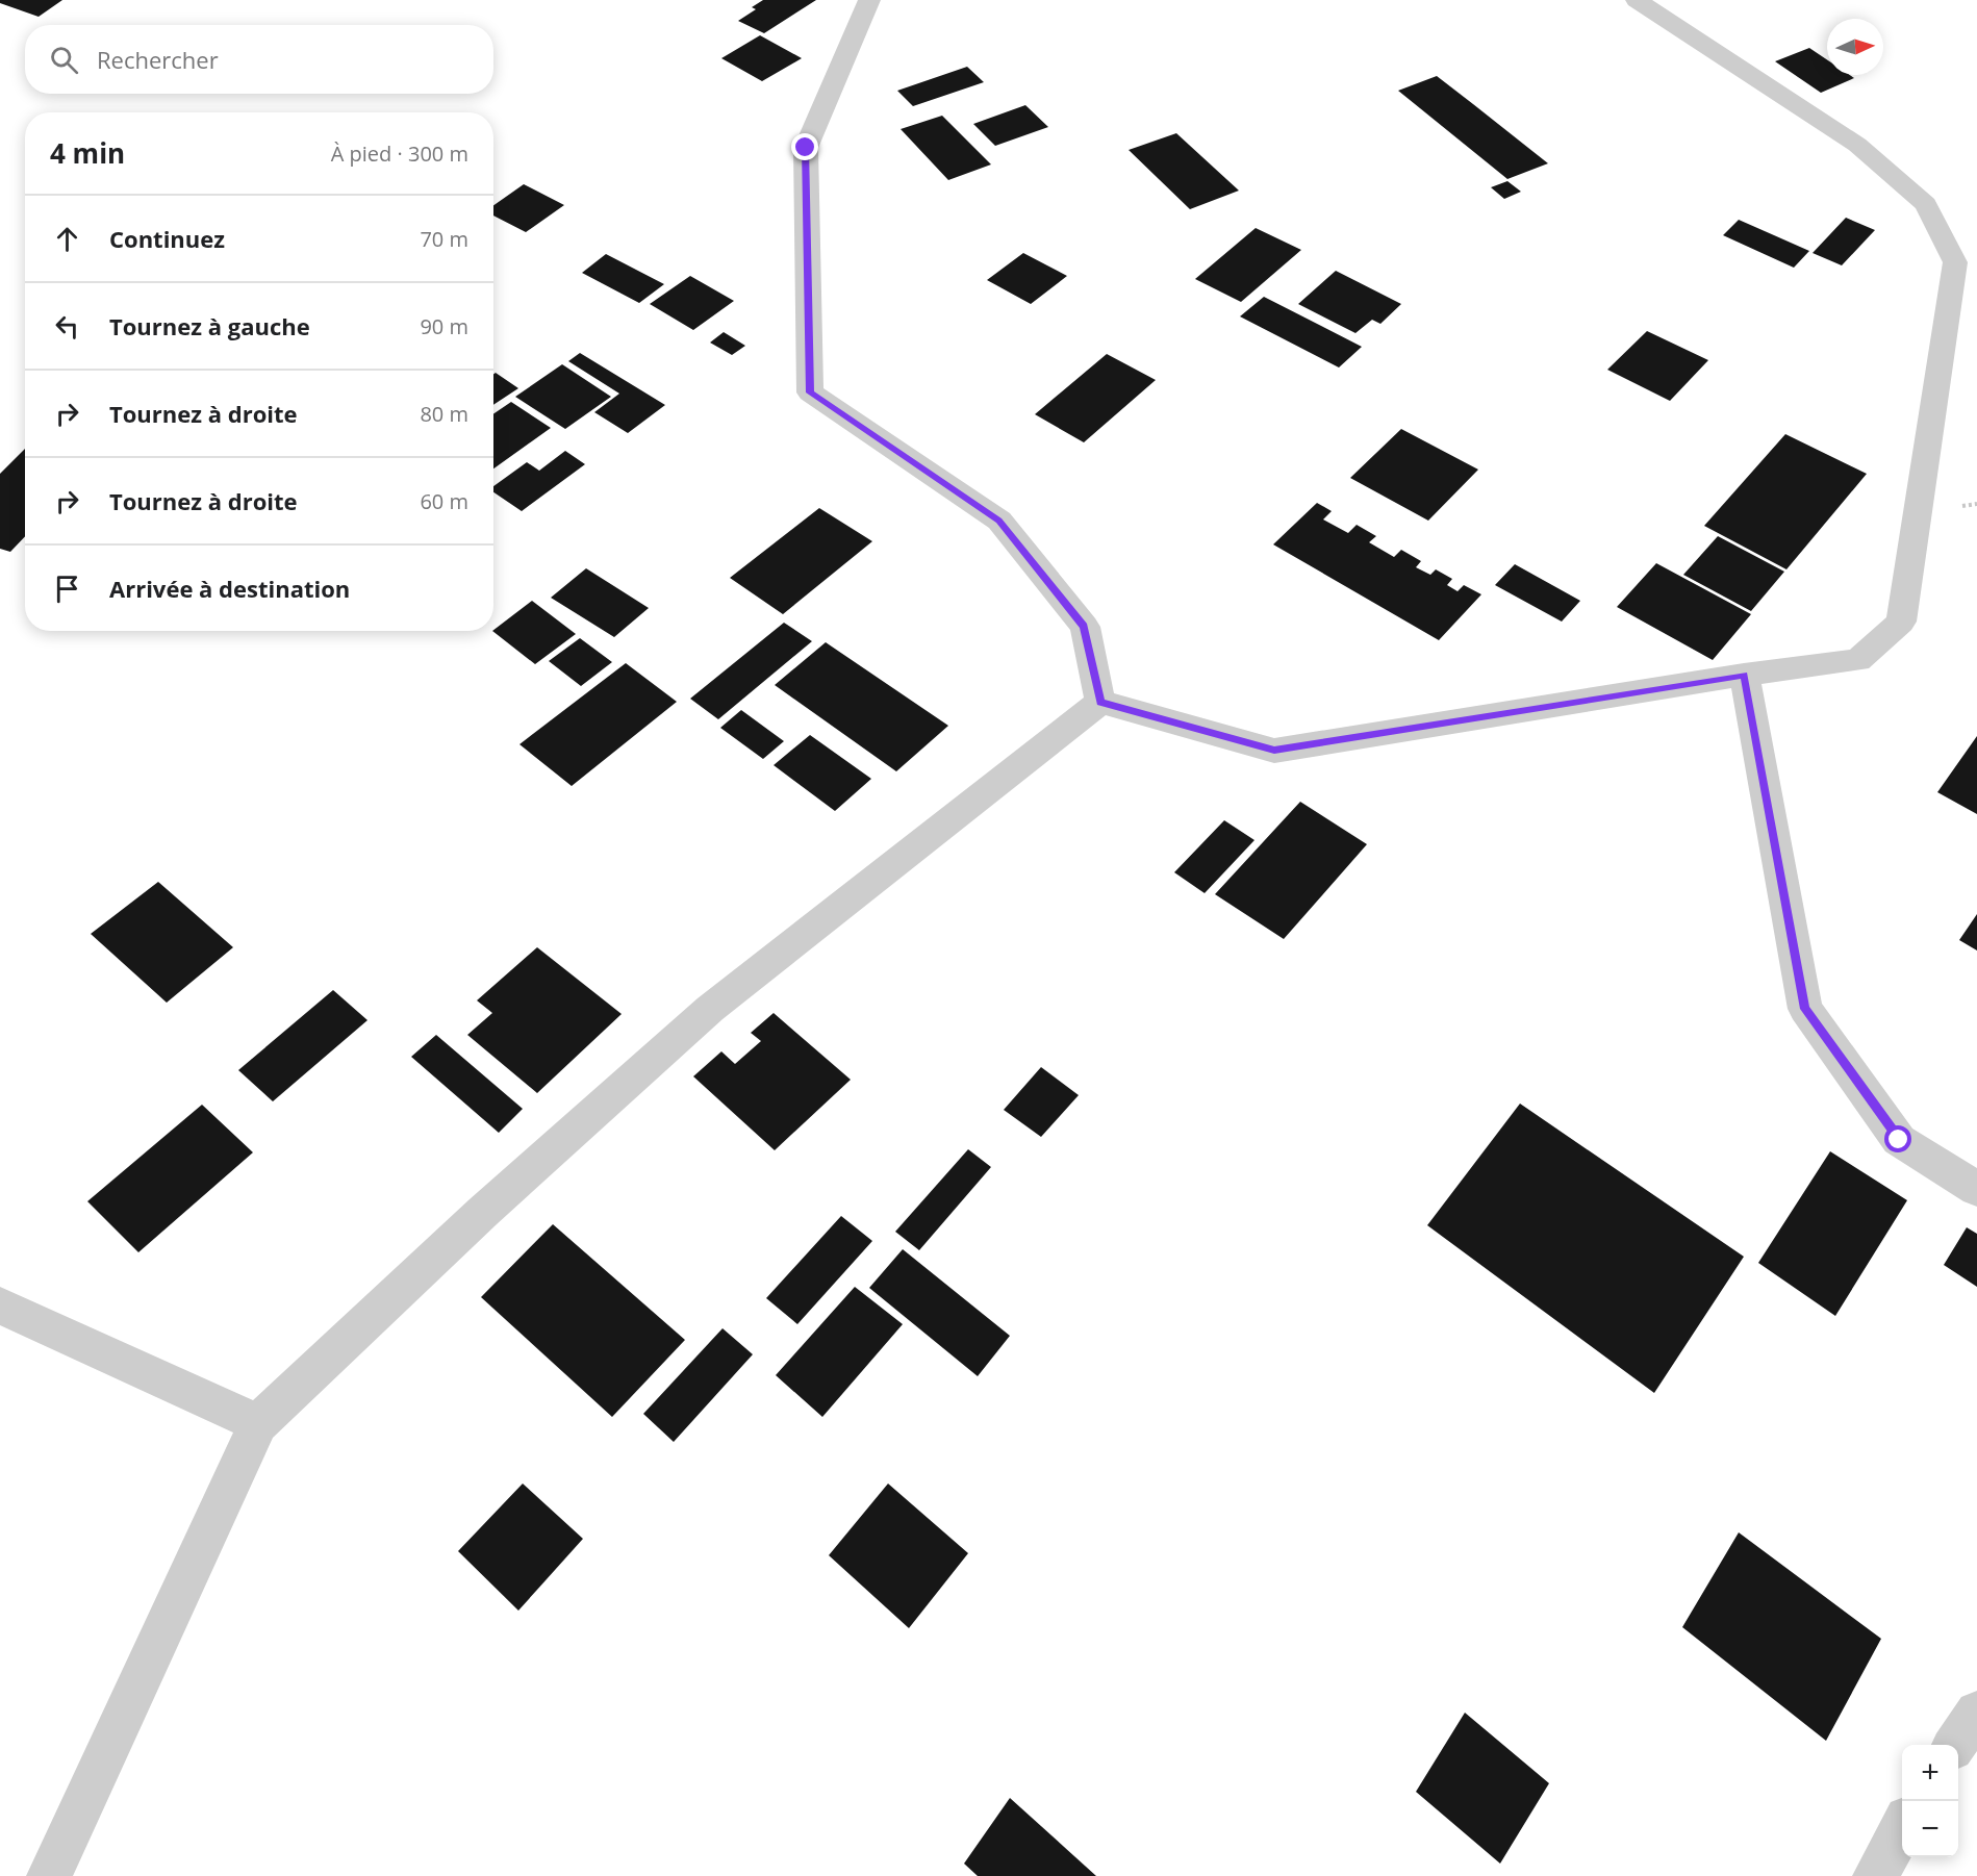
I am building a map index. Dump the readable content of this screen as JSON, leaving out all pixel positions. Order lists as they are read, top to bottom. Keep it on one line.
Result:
{"north":"right","page":{"search":"Rechercher","heading":["4 min","À pied · 300 m"],"list":[["Continuez","70 m"],["Tournez à gauche","90 m"],["Tournez à droite","80 m"],["Tournez à droite","60 m"],"Arrivée à destination"],"map_buttons":["+","−"]}}
